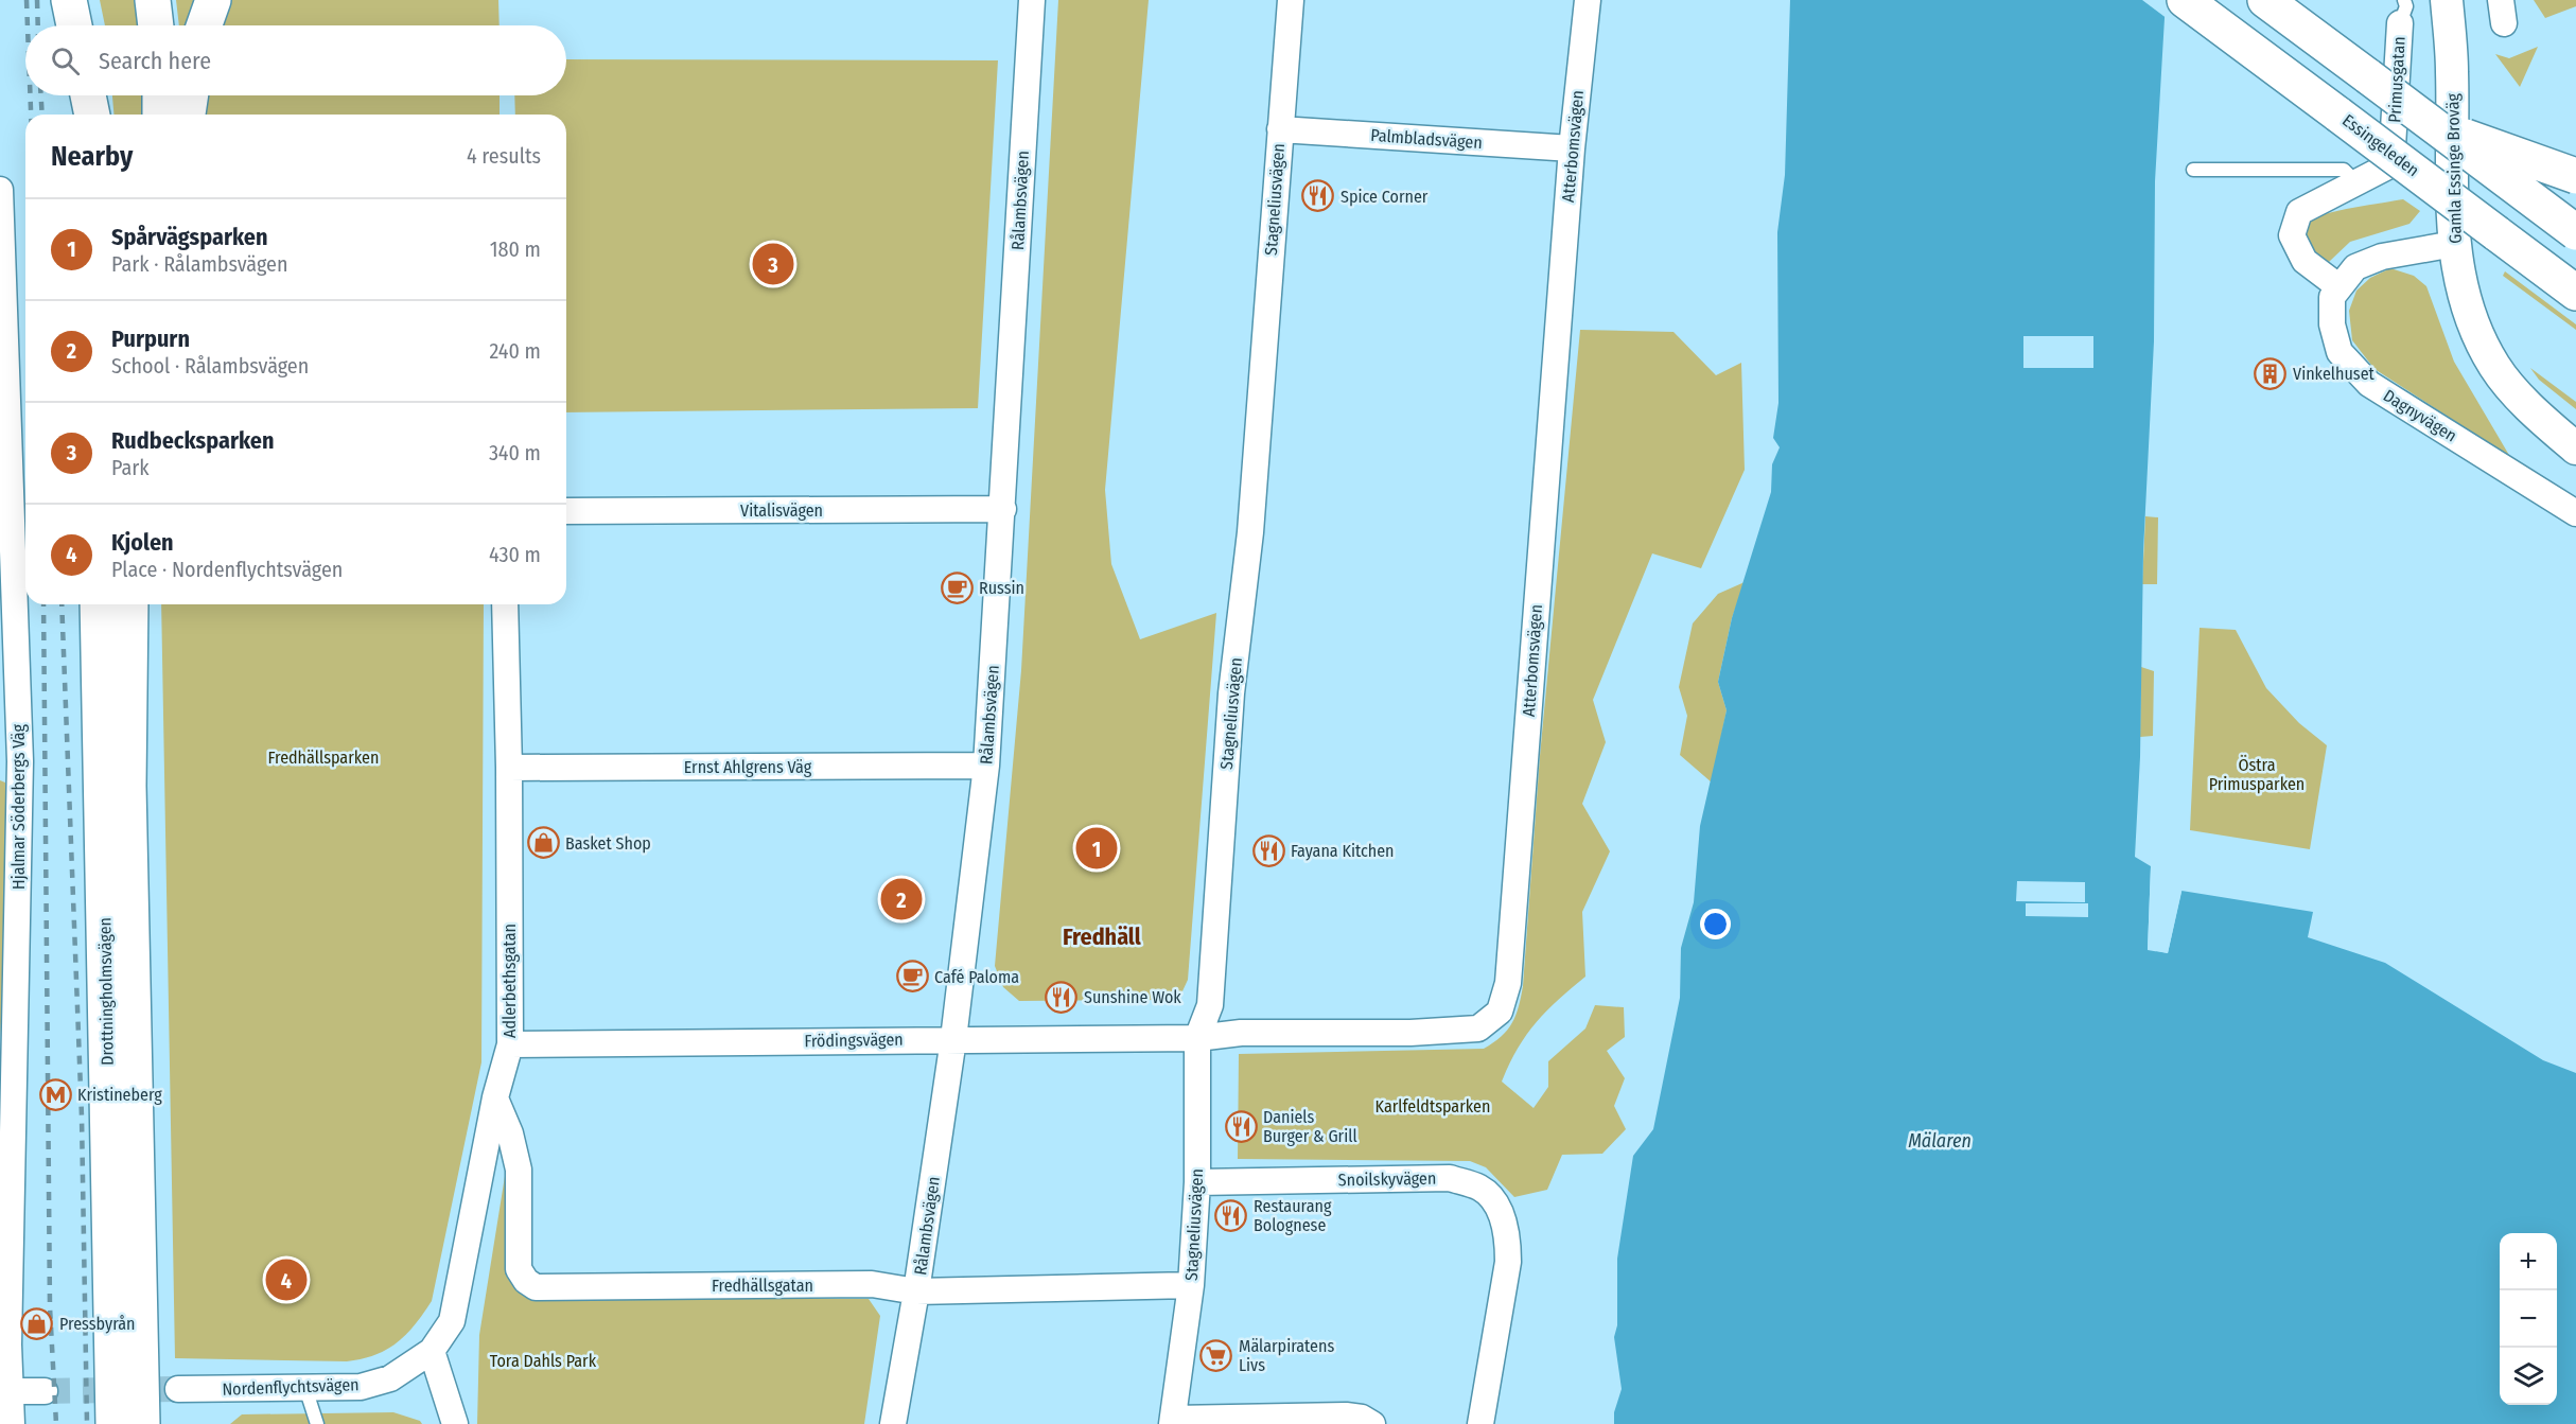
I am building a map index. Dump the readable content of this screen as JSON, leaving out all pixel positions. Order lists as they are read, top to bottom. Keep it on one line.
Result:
{"streets":{"main road":["Essingeleden","Drottningholmsvägen"],"street":["Primusgatan","Palmbladsvägen","Atterbomsvägen","Gamla Essinge Broväg","Stagneliusvägen","Rålambsvägen","Dagnyvägen","Vitalisvägen","Ernst Ahlgrens Väg","Hjalmar Söderbergs Väg","Adlerbethsgatan","Frödingsvägen","Snoilskyvägen","Fredhällsgatan","Nordenflychtsvägen"]},"crossings":[["Primusgatan","Dagnyvägen"],["Palmbladsvägen","Atterbomsvägen"],["Palmbladsvägen","Stagneliusvägen"],["Atterbomsvägen","Stagneliusvägen"],["Atterbomsvägen","Frödingsvägen"],["Gamla Essinge Broväg","Dagnyvägen"],["Stagneliusvägen","Frödingsvägen"],["Stagneliusvägen","Snoilskyvägen"],["Stagneliusvägen","Fredhällsgatan"],["Rålambsvägen","Vitalisvägen"],["Rålambsvägen","Ernst Ahlgrens Väg"],["Rålambsvägen","Frödingsvägen"],["Rålambsvägen","Fredhällsgatan"],["Ernst Ahlgrens Väg","Adlerbethsgatan"],["Adlerbethsgatan","Frödingsvägen"],["Adlerbethsgatan","Fredhällsgatan"],["Adlerbethsgatan","Nordenflychtsvägen"]],"districts":["Fredhäll"],"water":["Mälaren"],"parks":["Fredhällsparken","Östra Primusparken","Karlfeldtsparken","Tora Dahls Park"],"places":{"restaurant":["Spice Corner","Fayana Kitchen","Sunshine Wok","Daniels Burger & Grill","Restaurang Bolognese"],"building":["Vinkelhuset"],"cafe":["Russin","Café Paloma"],"shop":["Basket Shop","Pressbyrån"],"metro station":["Kristineberg"],"supermarket":["Mälarpiratens Livs"]},"page":{"search":"Search here","heading":["Nearby","4 results"],"list":[{"mark":"1","name":"Spårvägsparken","note":"Park · Rålambsvägen","value":"180 m"},{"mark":"2","name":"Purpurn","note":"School · Rålambsvägen","value":"240 m"},{"mark":"3","name":"Rudbecksparken","note":"Park","value":"340 m"},{"mark":"4","name":"Kjolen","note":"Place · Nordenflychtsvägen","value":"430 m"}],"pins":["3","1","2","4"],"map_buttons":["+","−"]}}
